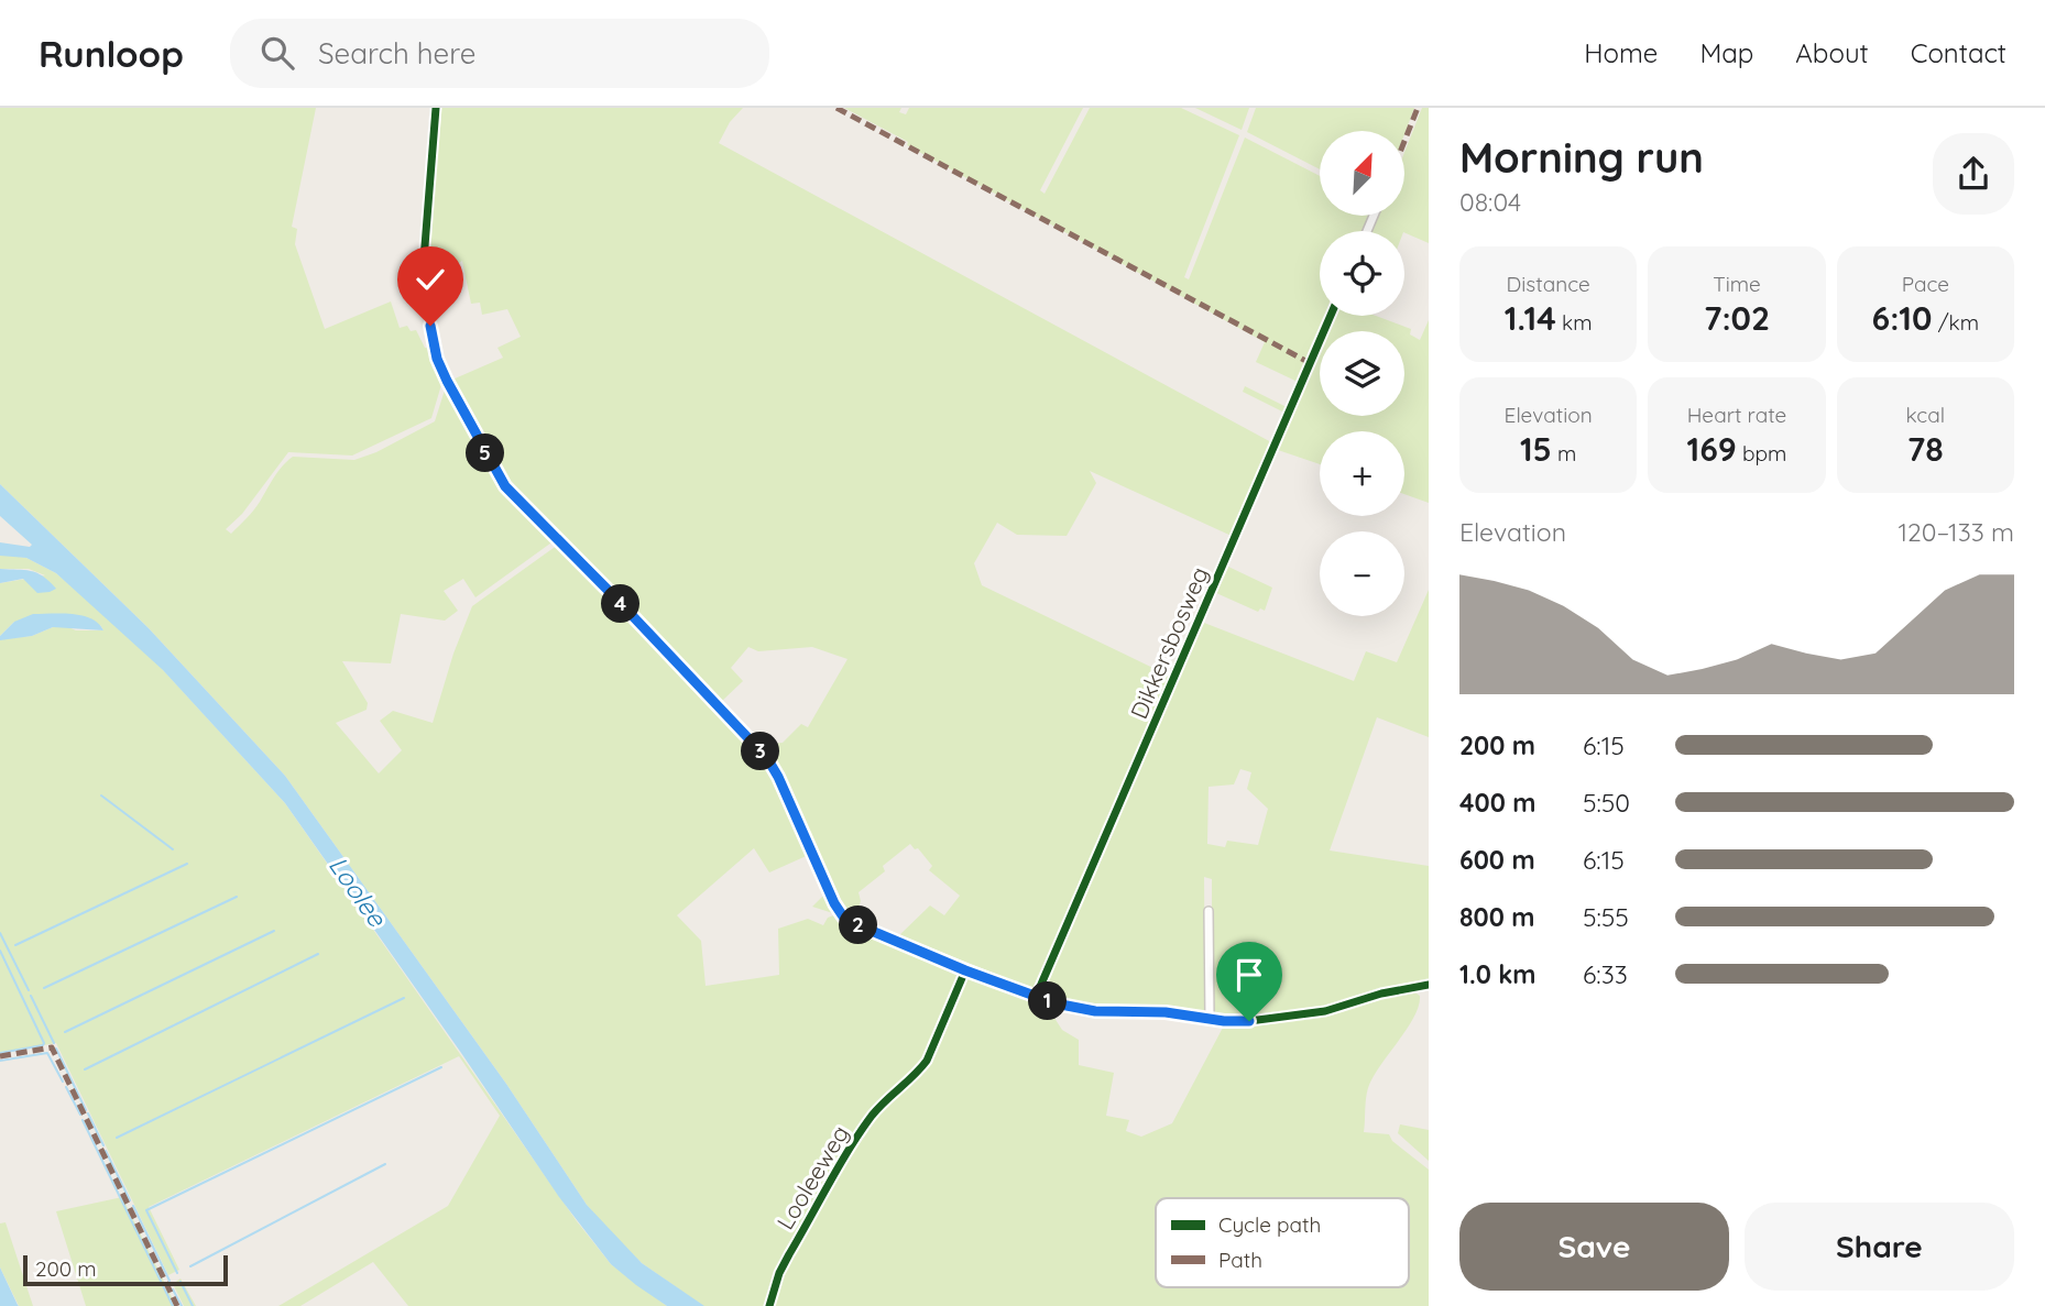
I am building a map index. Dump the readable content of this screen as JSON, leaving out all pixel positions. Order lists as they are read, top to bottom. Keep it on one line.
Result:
{"streets":{"street":["Dikkersbosweg","Looleeweg"]},"water":["Loolee"],"legend":["Cycle path","Path"],"scale_bar":"200 m","north":"top right","page":{"header":"Runloop","search":"Search here","nav":["Home","Map","About","Contact"],"heading":["Morning run","08:04"],"map_buttons":["+","−"],"stats":[["Distance","1.14 km"],["Time","7:02"],["Pace","6:10 /km"],["Elevation","15 m"],["Heart rate","169 bpm"],["kcal","78"]],"pins":["5","4","3","2","1"],"chart":["Elevation","120–133 m"],"list":[{"name":"200 m","note":"6:15"},{"name":"400 m","note":"5:50"},{"name":"600 m","note":"6:15"},{"name":"800 m","note":"5:55"},{"name":"1.0 km","note":"6:33"}],"buttons":["Save","Share"],"scale":"200 m"}}
